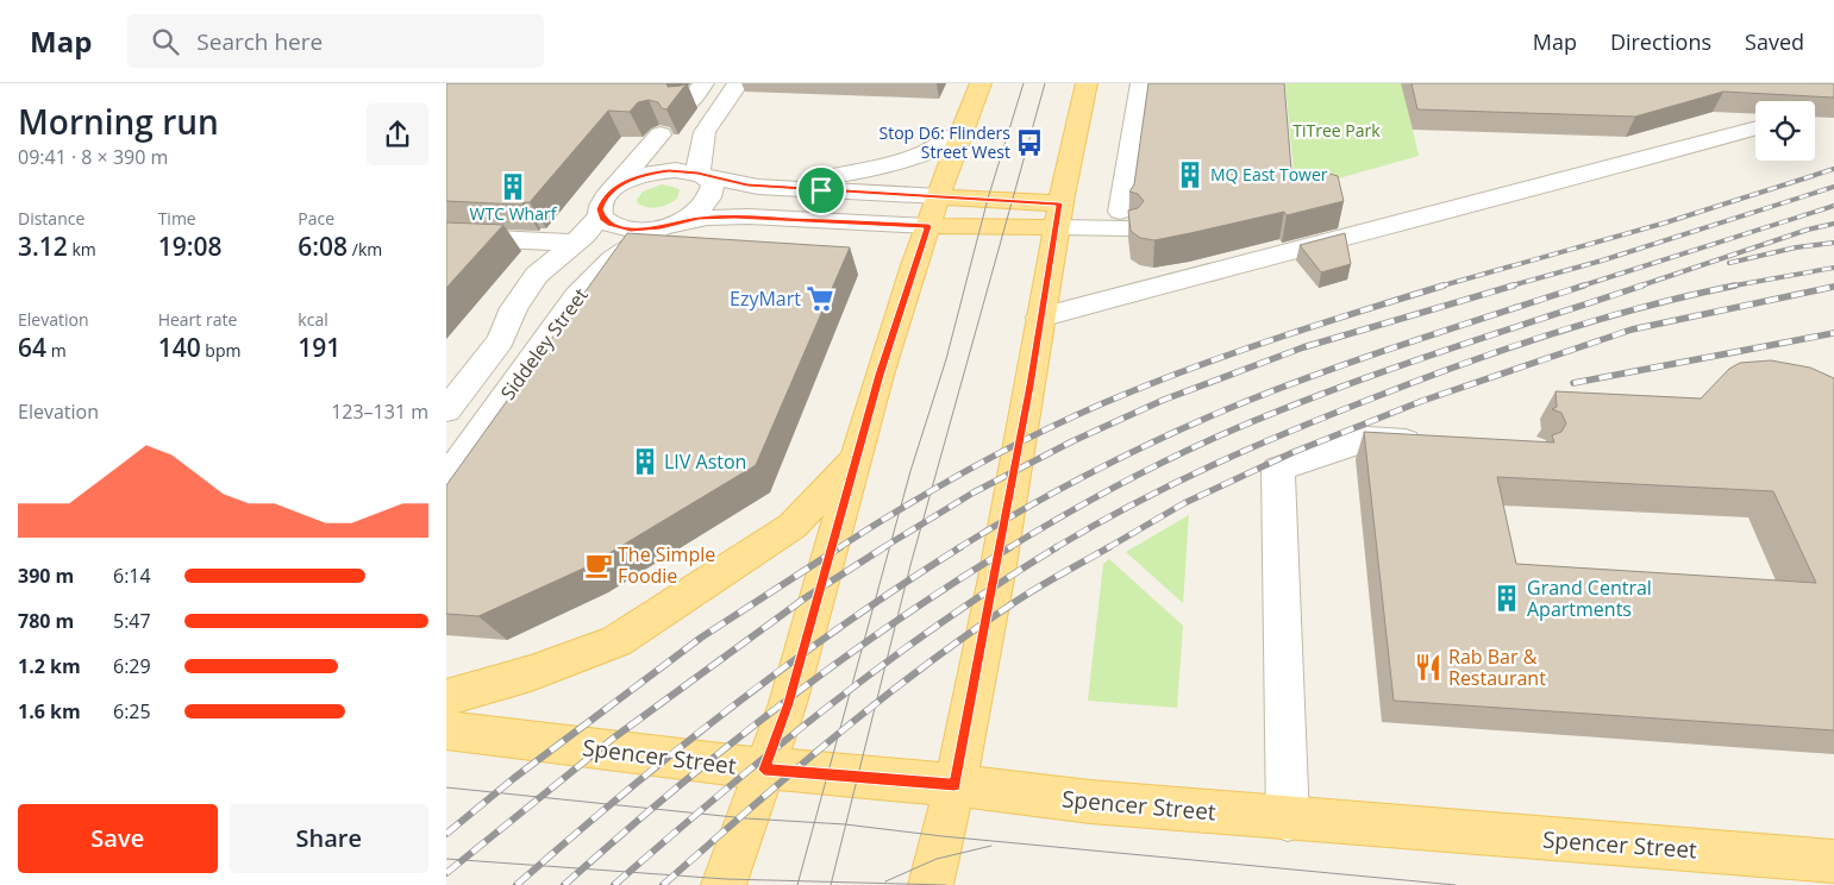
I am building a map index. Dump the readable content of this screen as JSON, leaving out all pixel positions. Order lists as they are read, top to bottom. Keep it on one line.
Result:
{"streets":{"main road":["Spencer Street"],"street":["Siddeley Street"]},"parks":["TiTree Park"],"places":{"bus stop":["Stop D6: Flinders Street West"],"building":["MQ East Tower","WTC Wharf","LIV Aston","Grand Central Apartments"],"supermarket":["EzyMart"],"cafe":["The Simple Foodie"],"restaurant":["Rab Bar & Restaurant"]},"page":{"header":"Map","search":"Search here","nav":["Map","Directions","Saved"],"heading":["Morning run","09:41 · 8 × 390 m"],"stats":[["Distance","3.12 km"],["Time","19:08"],["Pace","6:08 /km"],["Elevation","64 m"],["Heart rate","140 bpm"],["kcal","191"]],"chart":["Elevation","123–131 m"],"list":[{"name":"390 m","note":"6:14"},{"name":"780 m","note":"5:47"},{"name":"1.2 km","note":"6:29"},{"name":"1.6 km","note":"6:25"}],"buttons":["Save","Share"]}}
